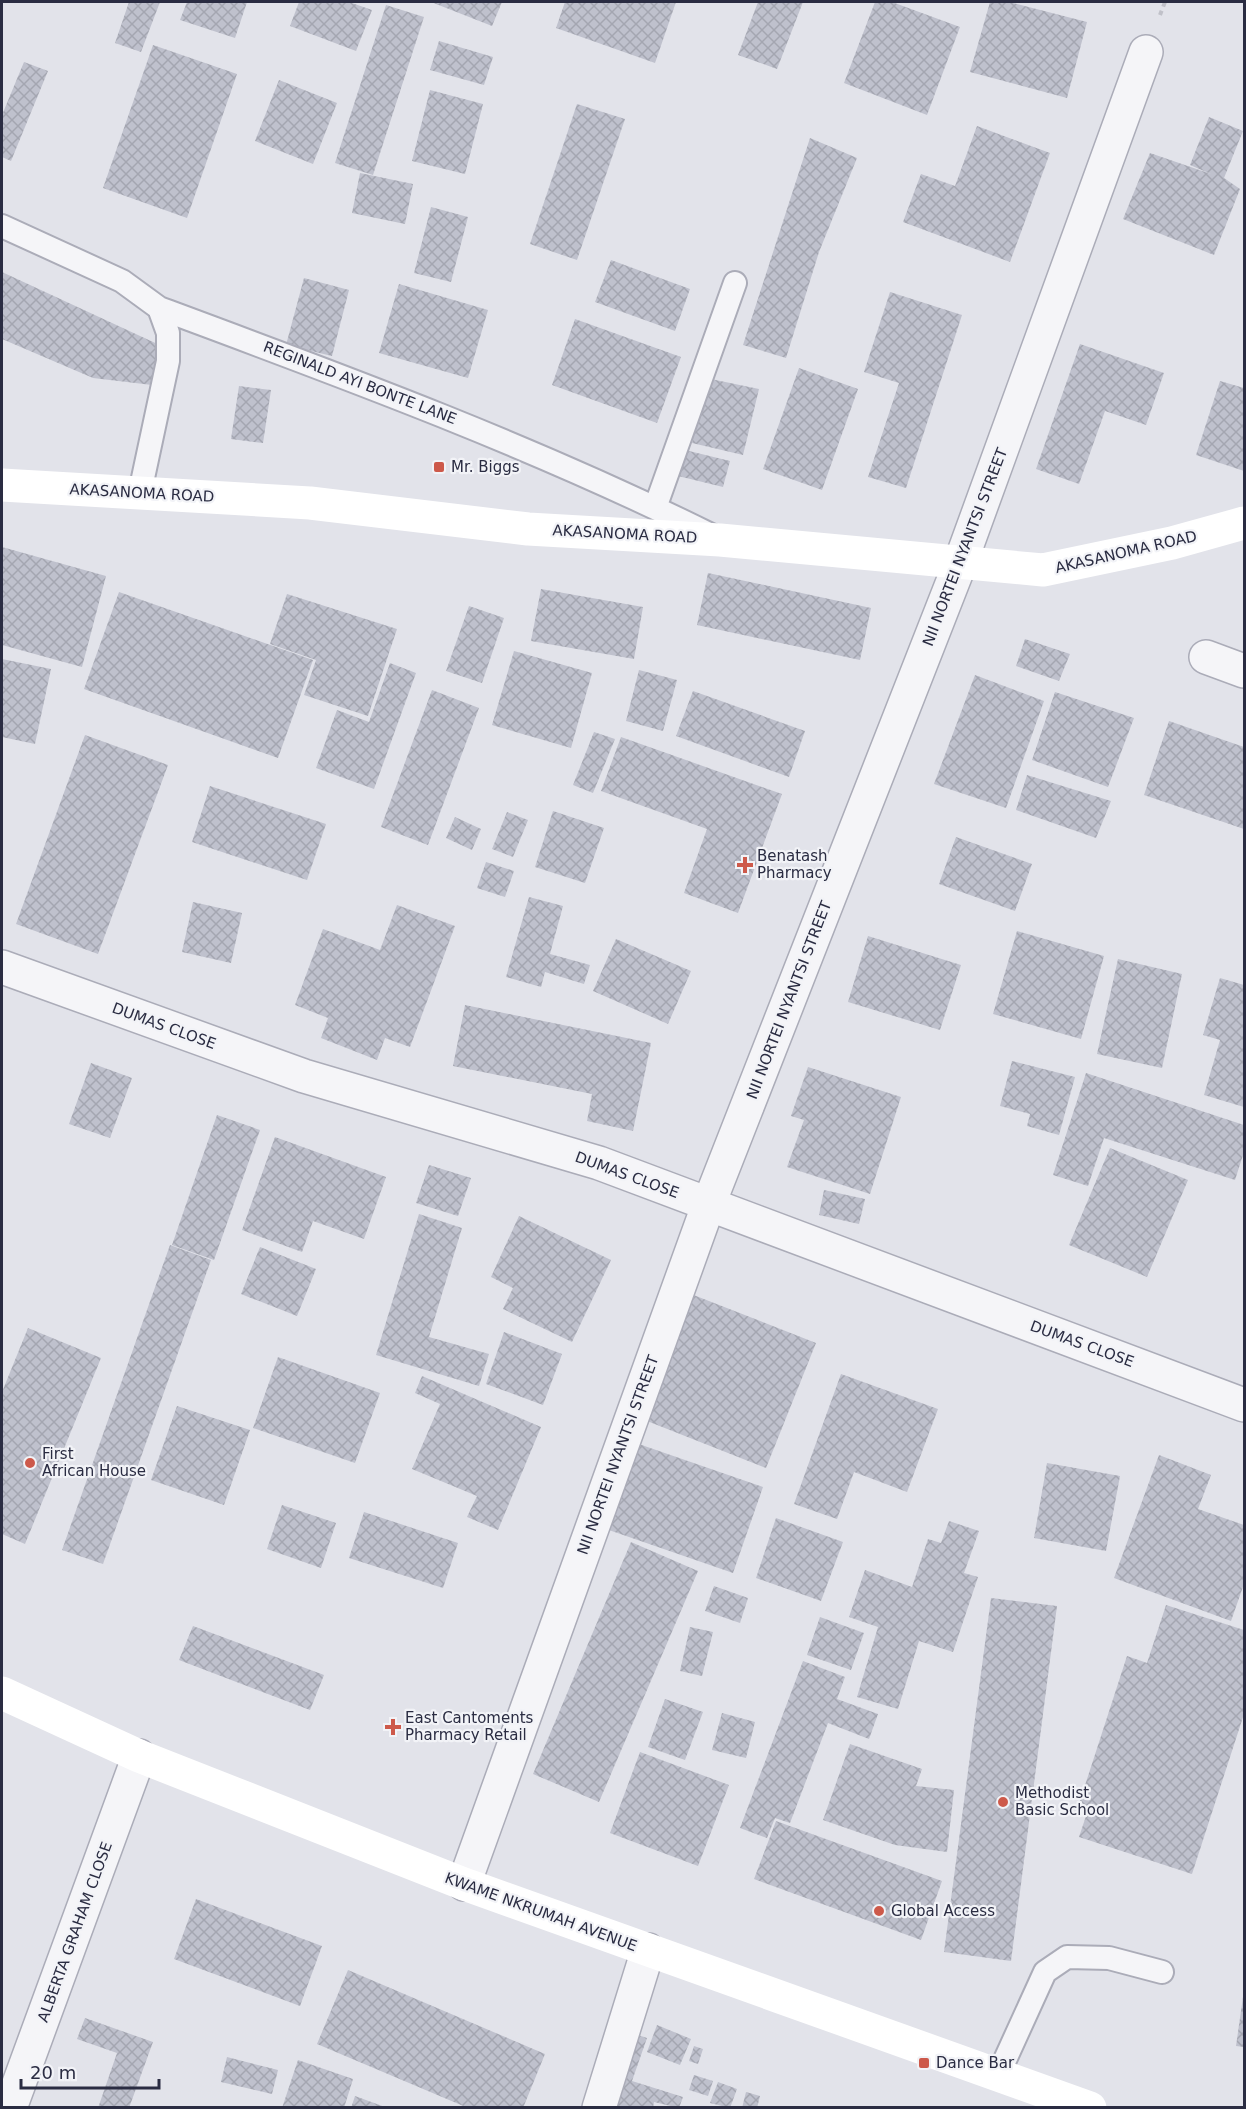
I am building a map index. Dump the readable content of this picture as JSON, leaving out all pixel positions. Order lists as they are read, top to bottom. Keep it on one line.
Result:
{"streets":{"main road":["AKASANOMA ROAD","KWAME NKRUMAH AVENUE"],"street":["NII NORTEI NYANTSI STREET","DUMAS CLOSE","ALBERTA GRAHAM CLOSE"],"lane":["REGINALD AYI BONTE LANE"]},"crossings":[["REGINALD AYI BONTE LANE","AKASANOMA ROAD"],["AKASANOMA ROAD","NII NORTEI NYANTSI STREET"],["NII NORTEI NYANTSI STREET","DUMAS CLOSE"],["NII NORTEI NYANTSI STREET","KWAME NKRUMAH AVENUE"],["KWAME NKRUMAH AVENUE","ALBERTA GRAHAM CLOSE"]],"places":{"transit":["Mr. Biggs","Dance Bar"],"health":["Benatash Pharmacy","East Cantoments Pharmacy Retail"],"other":["First African House","Methodist Basic School","Global Access"]},"scale_bar":"20 m"}
